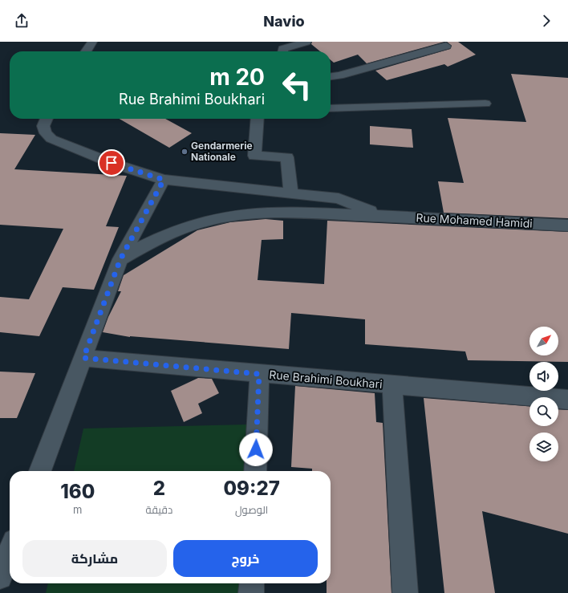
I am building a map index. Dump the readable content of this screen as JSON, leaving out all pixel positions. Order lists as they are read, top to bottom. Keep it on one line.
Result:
{"streets":{"street":["Rue Mohamed Hamidi","Rue Brahimi Boukhari"]},"places":["Gendarmerie Nationale"],"north":"top right","page":{"header":"Navio","turn":["20 m","Rue Brahimi Boukhari"],"eta":["09:27","الوصول","2","دقيقة","160","m"],"buttons":["خروج","مشاركة"]}}
